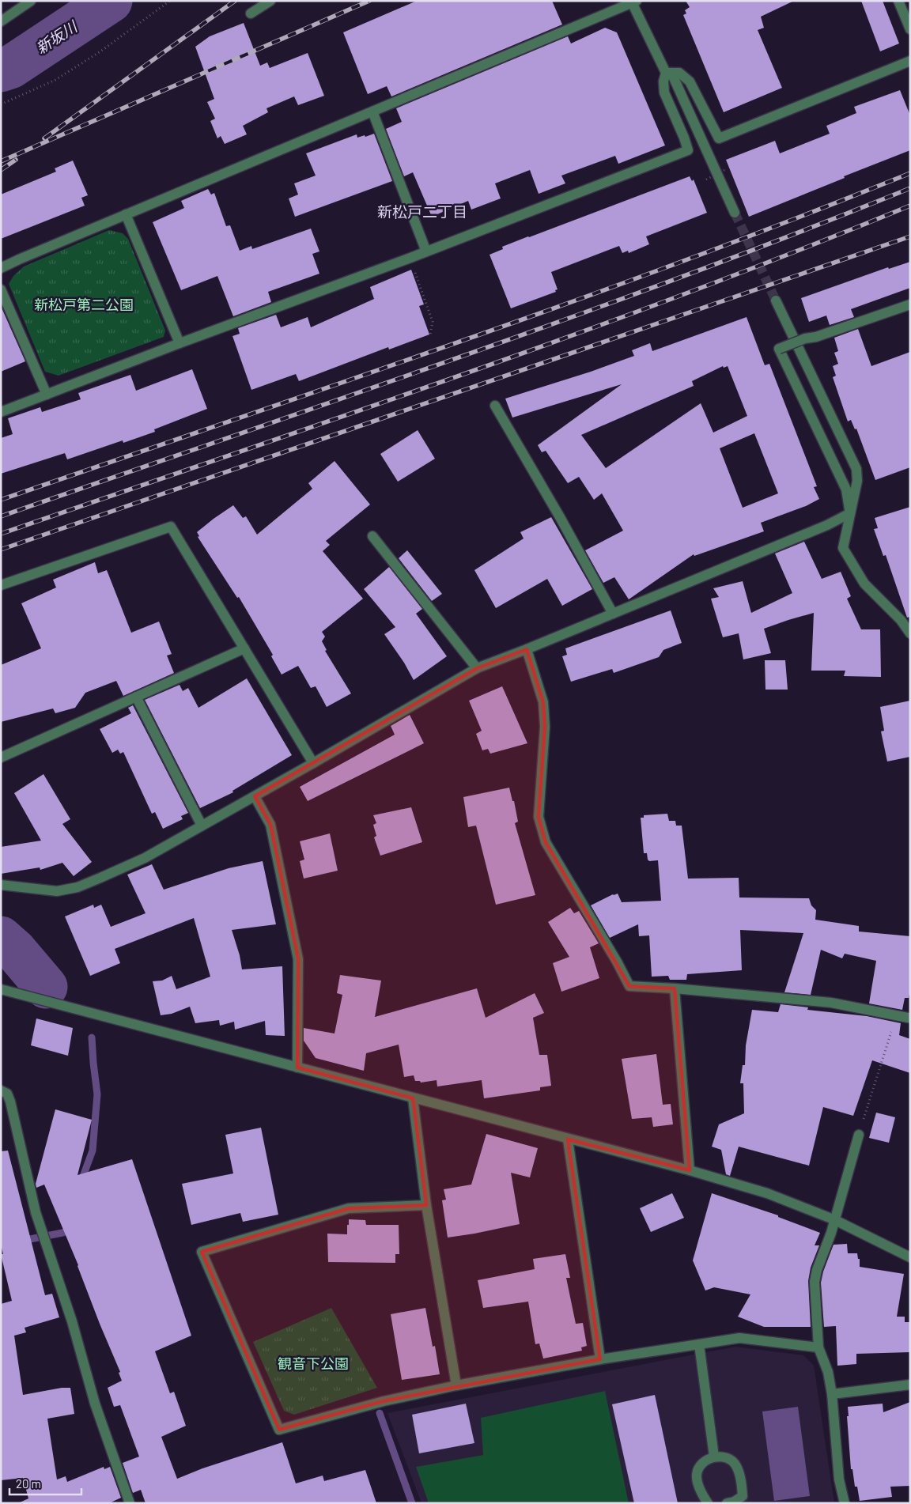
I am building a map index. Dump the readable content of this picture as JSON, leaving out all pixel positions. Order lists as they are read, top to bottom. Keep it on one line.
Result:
{"districts":["新松戸二丁目"],"water":["新坂川"],"parks":["新松戸第二公園","観音下公園"],"scale_bar":"20 m"}
